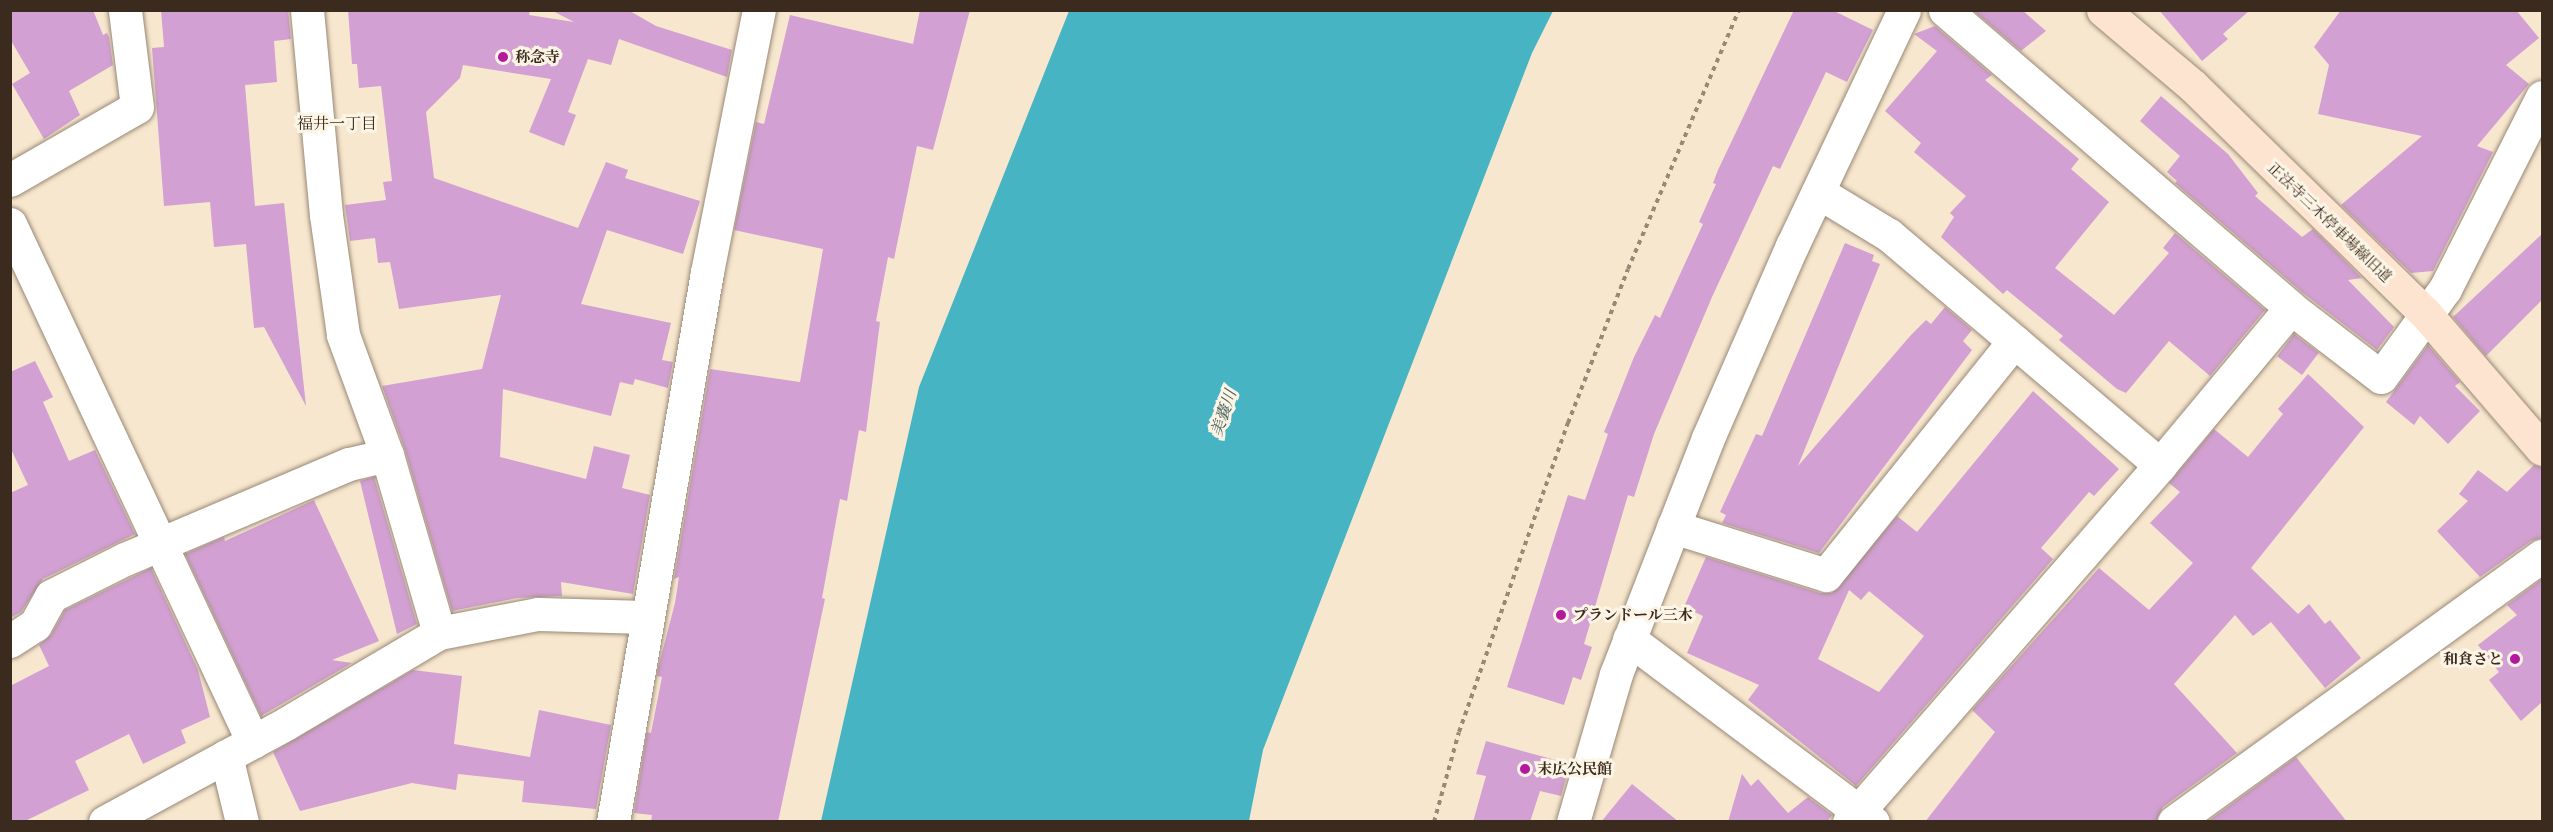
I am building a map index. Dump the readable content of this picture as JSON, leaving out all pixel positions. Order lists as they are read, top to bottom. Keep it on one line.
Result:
{"streets":{"street":["正法寺三木停車場線旧道"]},"districts":["福井一丁目"],"water":["美嚢川"],"places":["称念寺","プランドール三木","和食さと","末広公民館"]}
